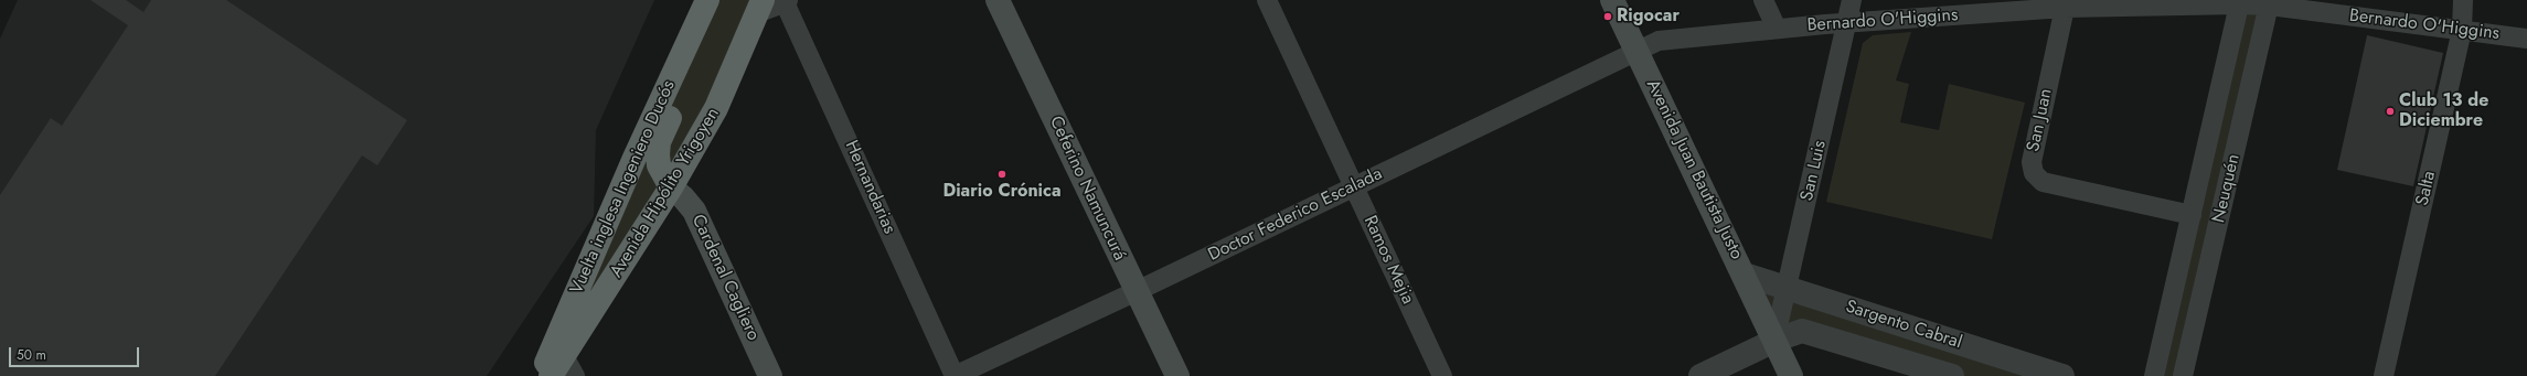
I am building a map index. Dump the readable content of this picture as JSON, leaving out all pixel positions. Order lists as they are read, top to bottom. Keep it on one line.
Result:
{"streets":{"highway":["Vuelta inglesa Ingeniero Ducós","Avenida Hipólito Yrigoyen"],"main road":["Avenida Juan Bautista Justo","Ceferino Namuncurá","Cardenal Cagliero"],"street":["Bernardo O'Higgins","San Juan","San Luis","Hernandarias","Neuquén","Salta","Doctor Federico Escalada","Ramos Mejia","Sargento Cabral"]},"crossings":[["Bernardo O'Higgins","San Juan"],["Bernardo O'Higgins","Avenida Juan Bautista Justo"],["Bernardo O'Higgins","San Luis"],["Bernardo O'Higgins","Neuquén"],["Bernardo O'Higgins","Salta"],["Bernardo O'Higgins","Doctor Federico Escalada"],["San Juan","Neuquén"],["Avenida Juan Bautista Justo","San Luis"],["Avenida Juan Bautista Justo","Doctor Federico Escalada"],["Avenida Juan Bautista Justo","Sargento Cabral"],["San Luis","Sargento Cabral"],["Vuelta inglesa Ingeniero Ducós","Avenida Hipólito Yrigoyen"],["Hernandarias","Doctor Federico Escalada"],["Ceferino Namuncurá","Doctor Federico Escalada"],["Avenida Hipólito Yrigoyen","Cardenal Cagliero"],["Doctor Federico Escalada","Ramos Mejia"]],"places":["Rigocar","Club 13 de Diciembre","Diario Crónica"],"scale_bar":"50 m"}
